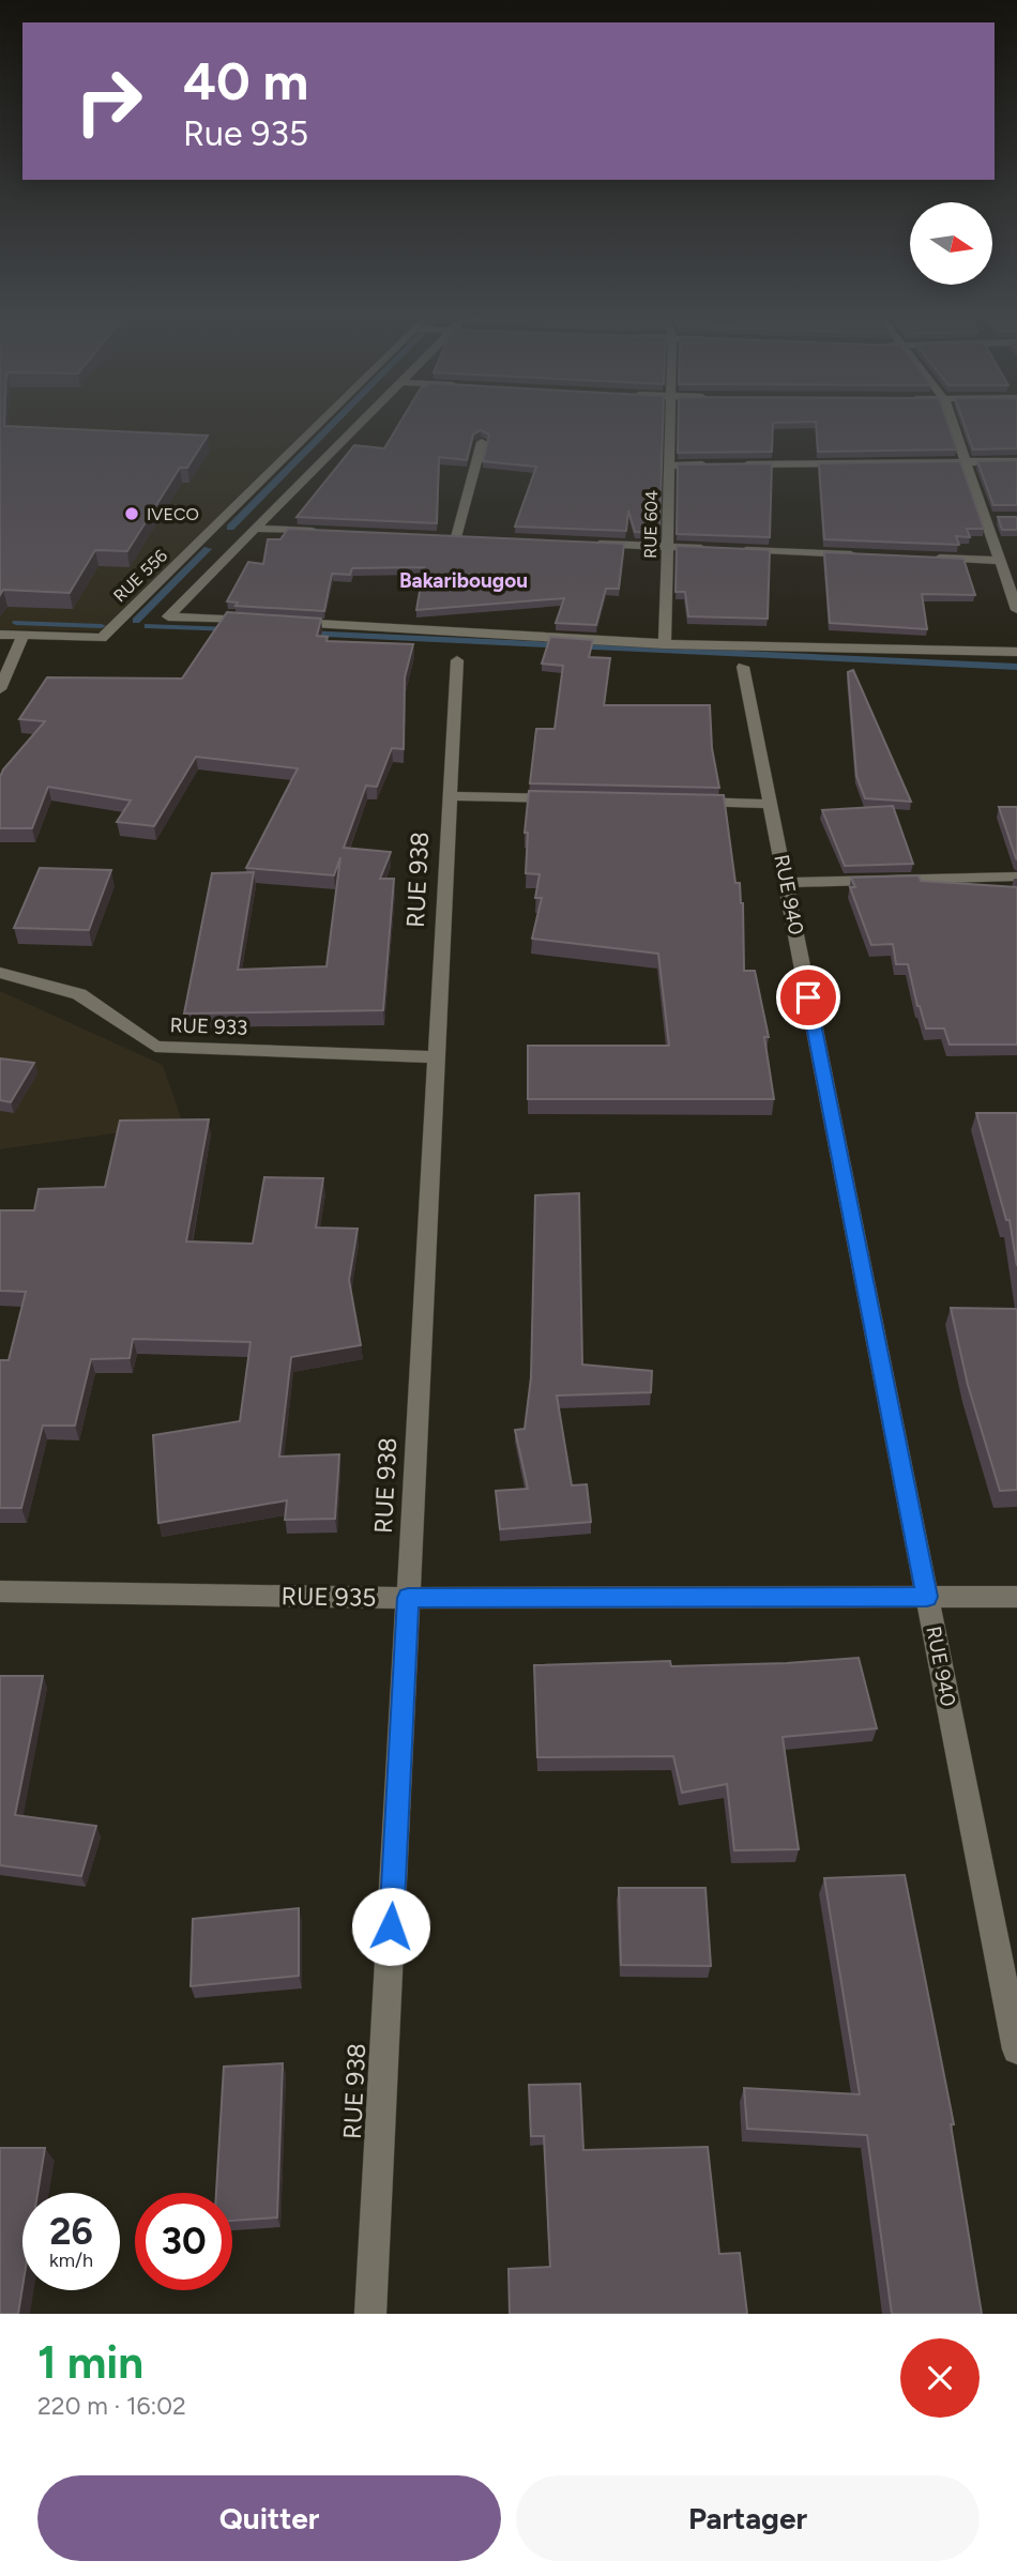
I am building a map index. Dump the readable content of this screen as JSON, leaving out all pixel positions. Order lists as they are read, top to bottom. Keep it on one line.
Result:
{"streets":{"street":["RUE 604","RUE 556","RUE 938","RUE 940","RUE 933","RUE 935"]},"crossings":[["RUE 938","RUE 933"],["RUE 938","RUE 935"],["RUE 940","RUE 935"]],"districts":["Bakaribougou"],"places":["IVECO"],"north":"right","page":{"turn":["40 m","Rue 935"],"speed":"26 km/h","limit":"30","heading":["1 min","220 m · 16:02"],"buttons":["Quitter","Partager"]}}
